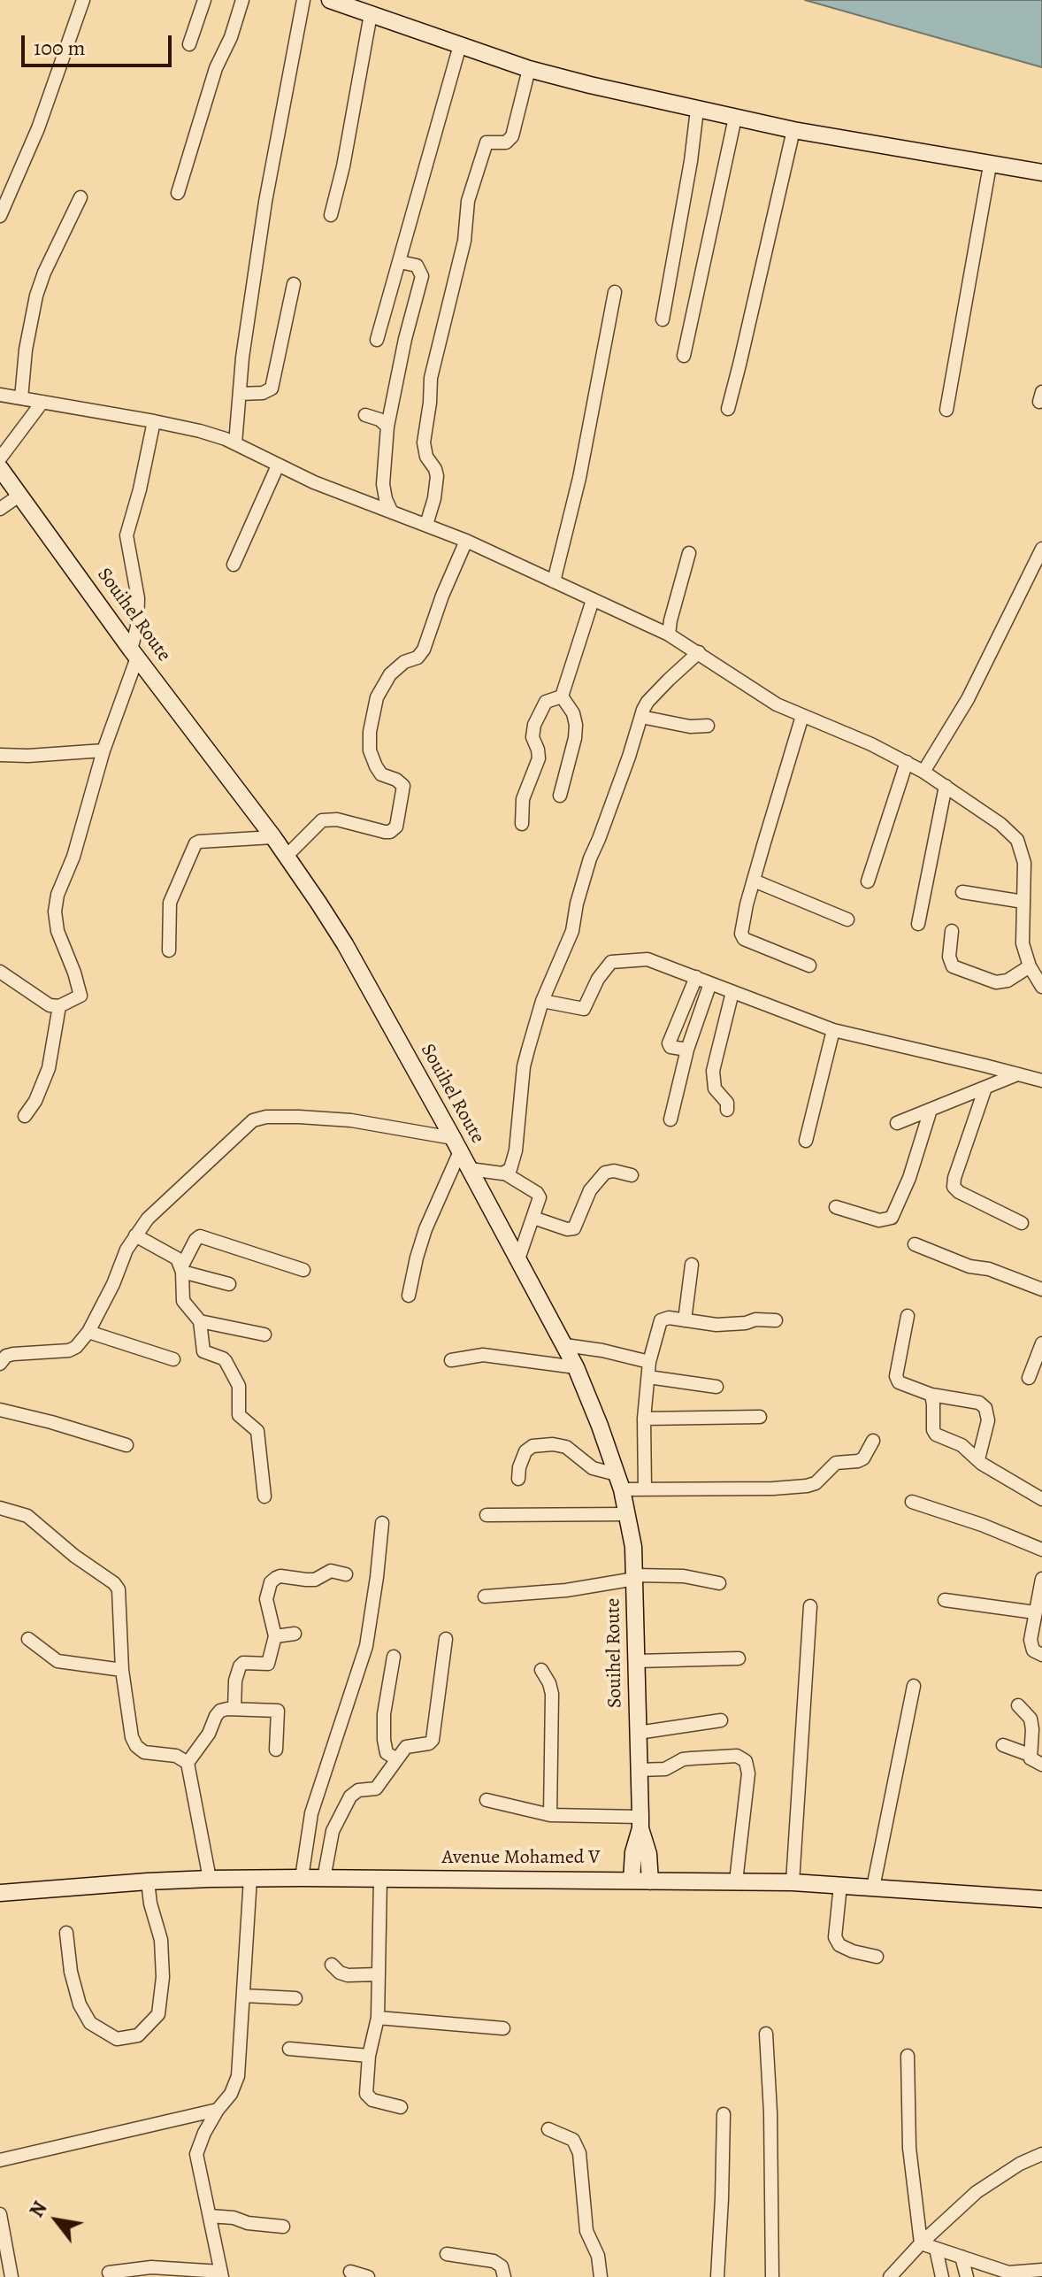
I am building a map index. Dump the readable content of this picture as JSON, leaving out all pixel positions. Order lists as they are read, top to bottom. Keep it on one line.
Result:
{"streets":{"main road":["Souihel Route","Avenue Mohamed V"]},"scale_bar":"100 m","north":"top left"}
